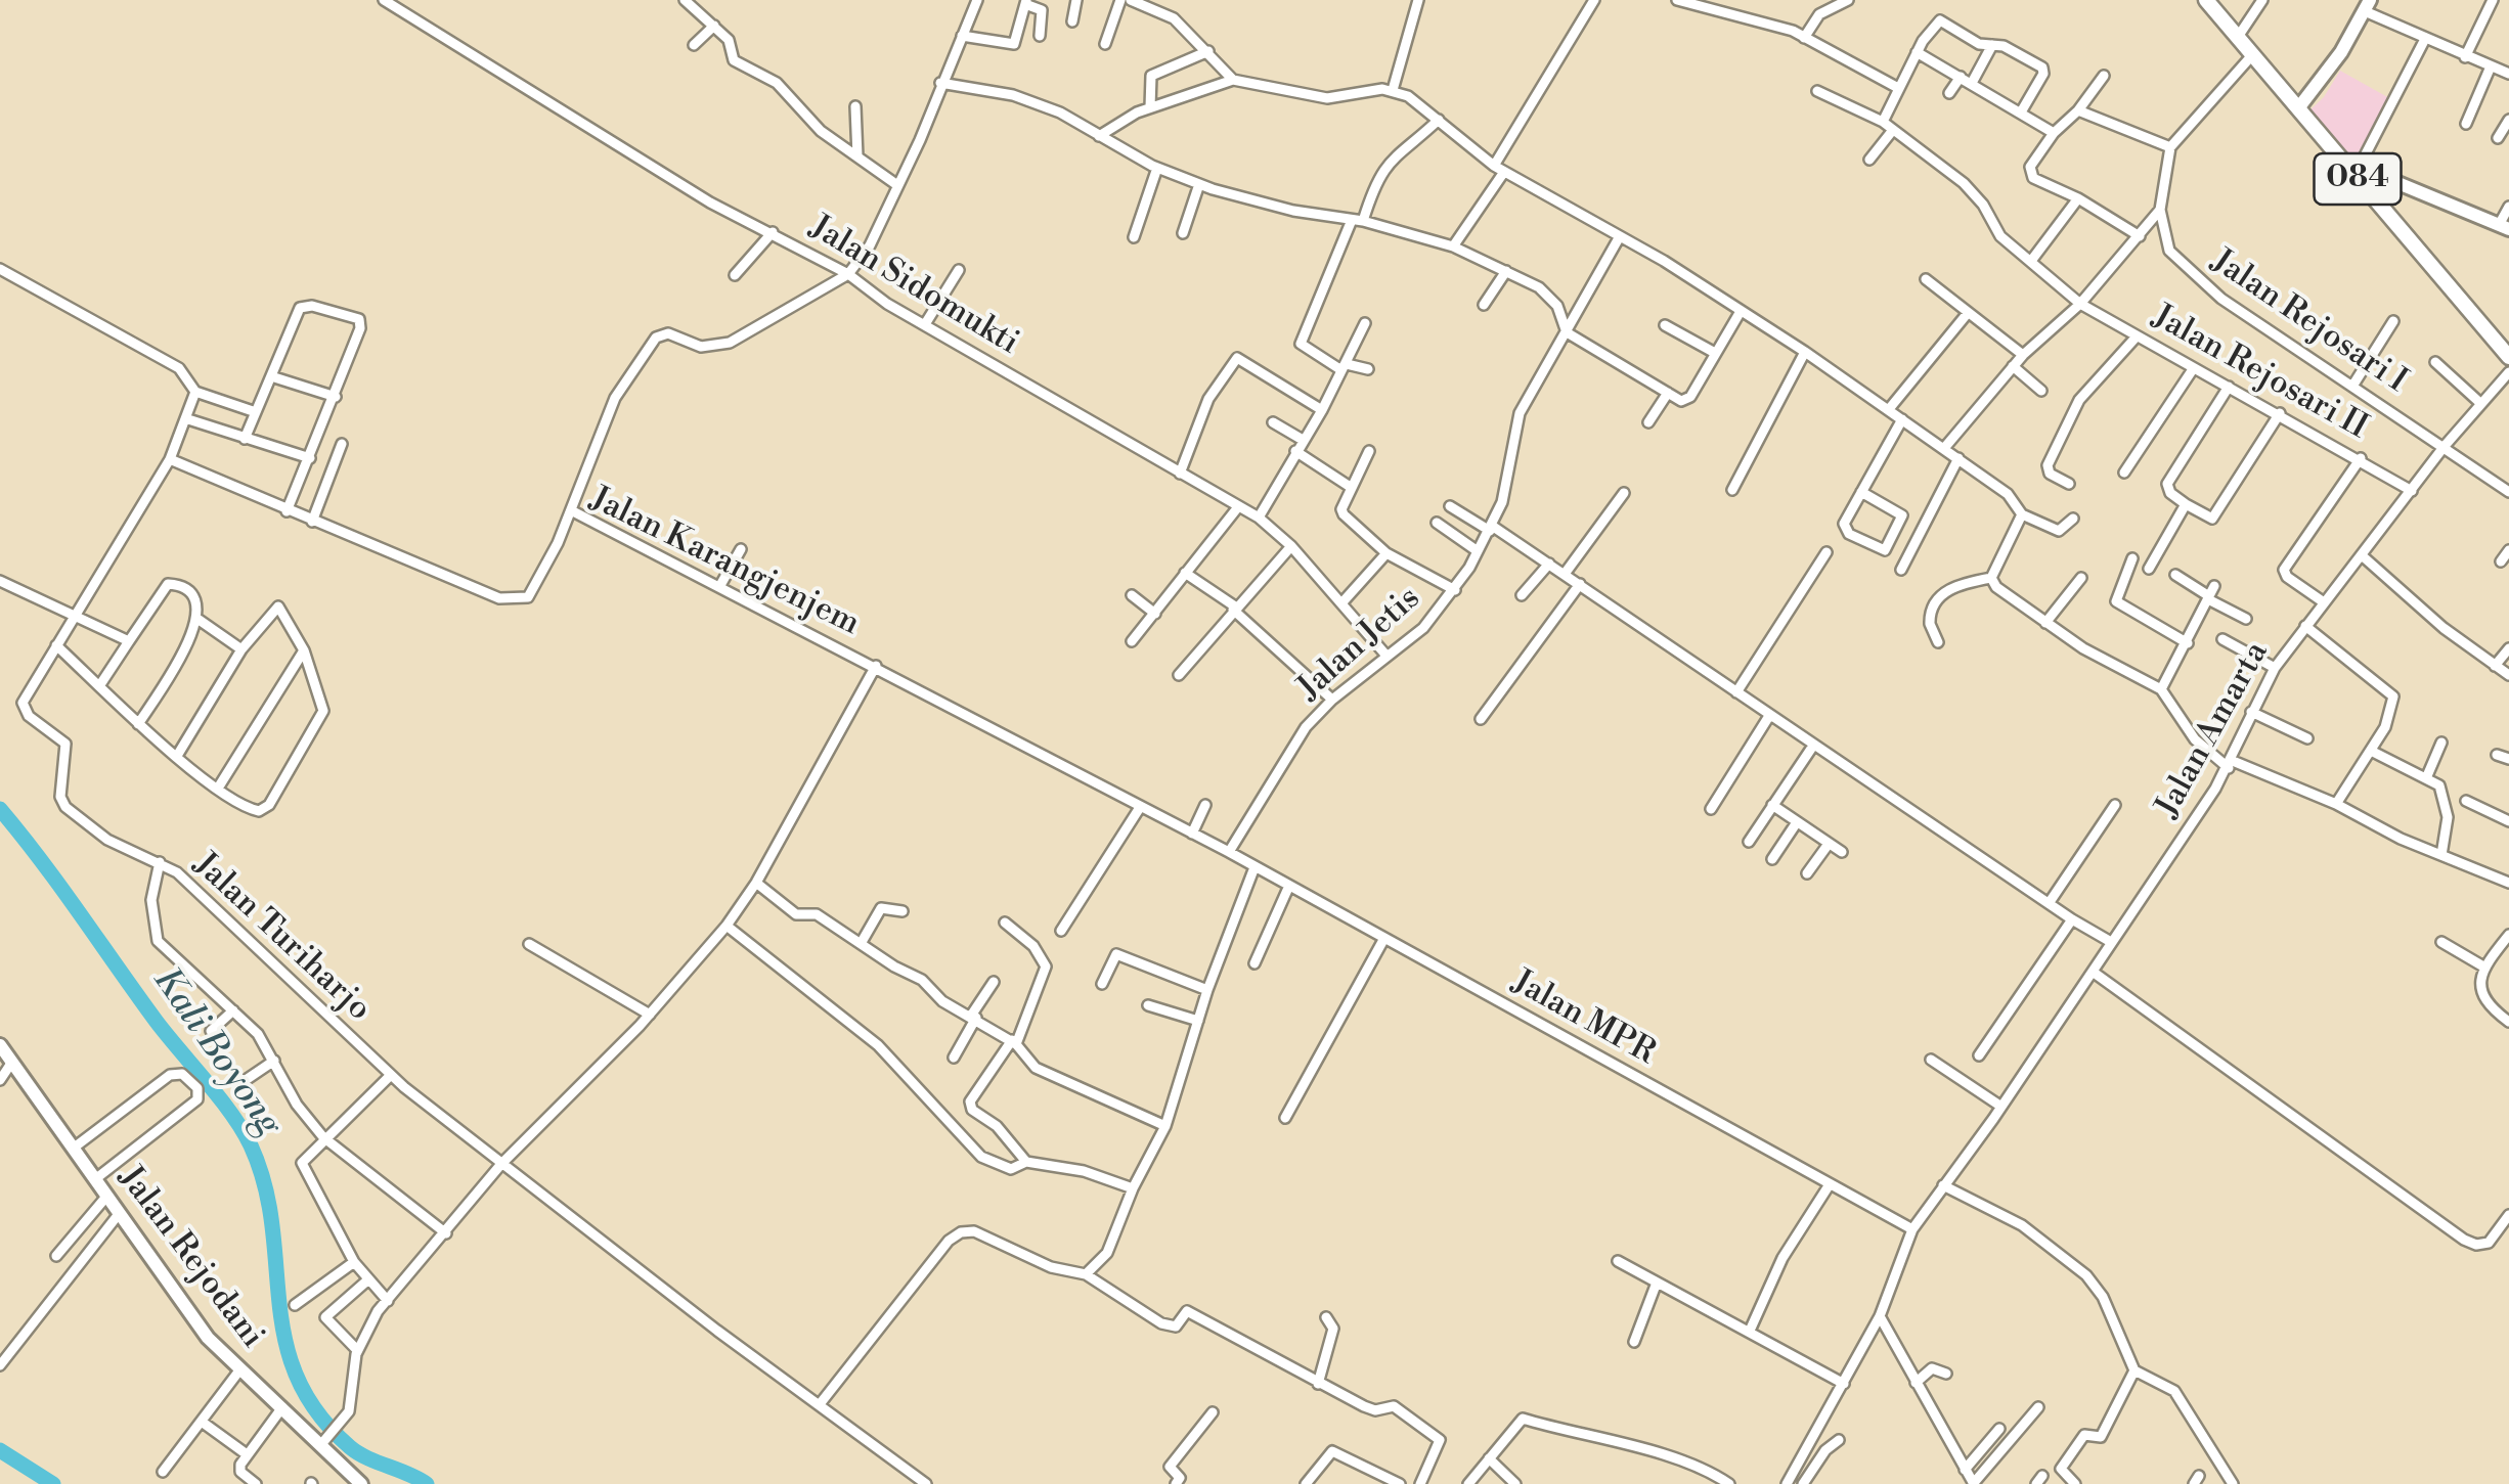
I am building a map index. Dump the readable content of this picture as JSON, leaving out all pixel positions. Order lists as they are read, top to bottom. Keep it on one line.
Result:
{"streets":{"main road":["084","Jalan Rejodani"],"street":["Jalan Sidomukti","Jalan Rejosari I","Jalan Rejosari II","Jalan Karangjenjem","Jalan Jetis","Jalan Amarta","Jalan Turiharjo","Jalan MPR"]},"crossings":[["Jalan Sidomukti","Jalan Jetis"],["Jalan Rejosari I","Jalan Amarta"],["Jalan Rejosari II","Jalan Amarta"],["Jalan Karangjenjem","Jalan Jetis"],["Jalan Karangjenjem","Jalan Turiharjo"],["Jalan Karangjenjem","Jalan MPR"],["Jalan Jetis","Jalan MPR"],["Jalan Amarta","Jalan MPR"]],"water":["Kali Boyong"]}
